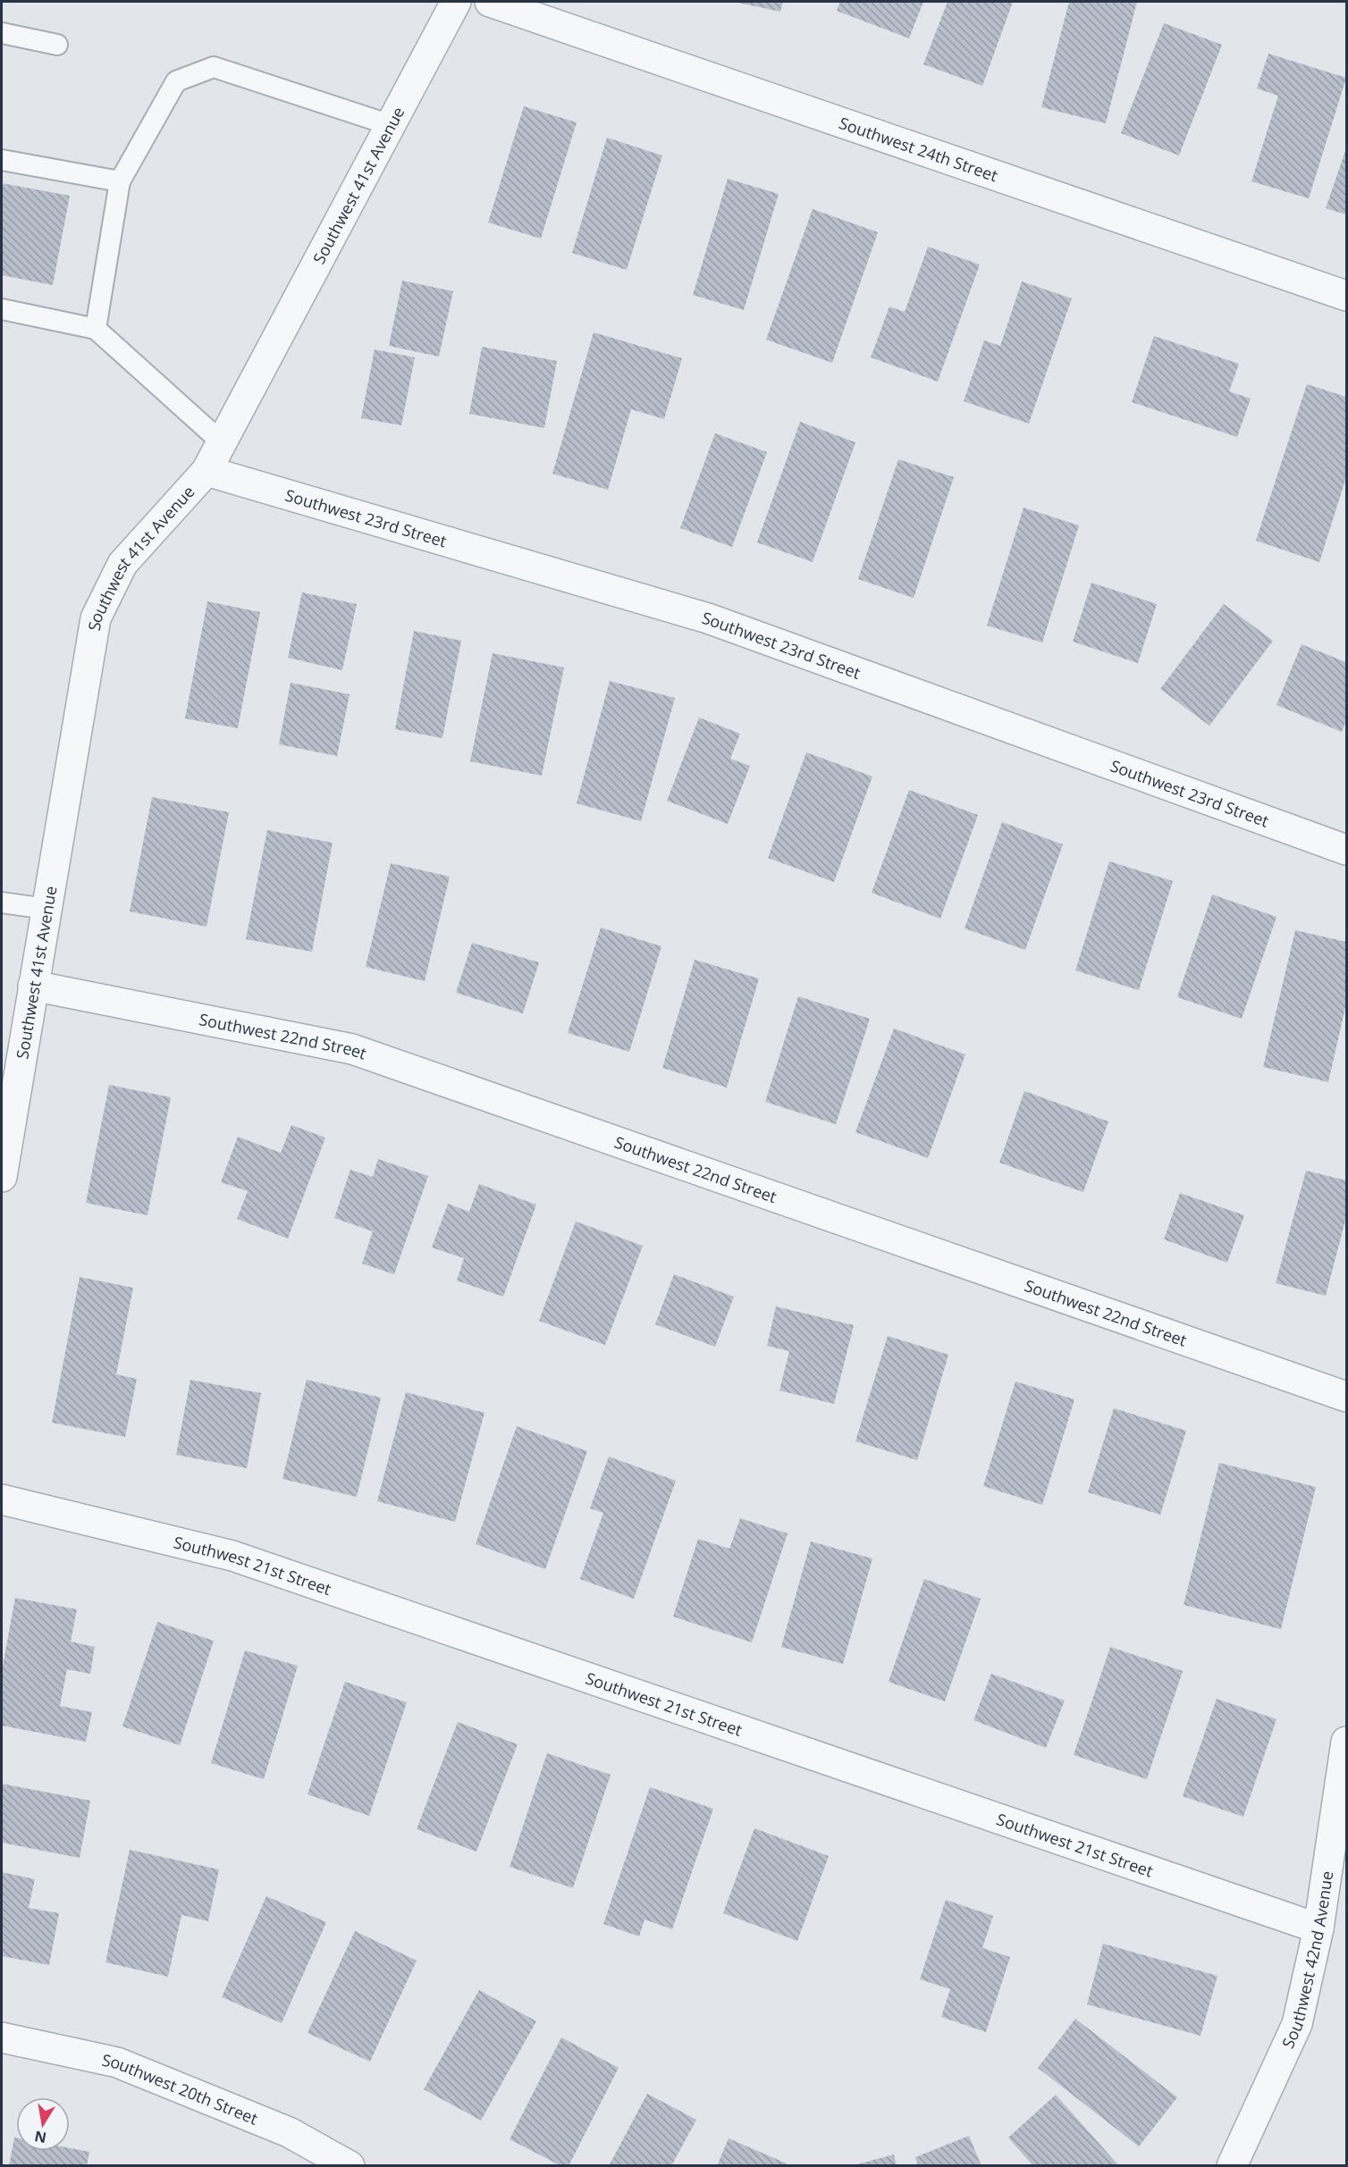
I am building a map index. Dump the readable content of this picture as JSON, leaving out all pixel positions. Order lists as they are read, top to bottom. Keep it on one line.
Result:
{"streets":{"street":["Southwest 24th Street","Southwest 41st Avenue","Southwest 23rd Street","Southwest 22nd Street","Southwest 21st Street","Southwest 42nd Avenue","Southwest 20th Street"]},"crossings":[["Southwest 41st Avenue","Southwest 23rd Street"],["Southwest 41st Avenue","Southwest 22nd Street"],["Southwest 21st Street","Southwest 42nd Avenue"]],"north":"bottom"}
